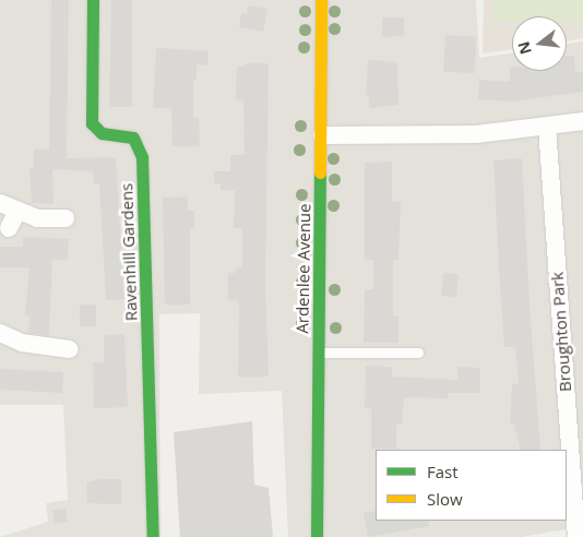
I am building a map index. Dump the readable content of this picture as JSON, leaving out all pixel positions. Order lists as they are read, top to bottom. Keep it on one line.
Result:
{"streets":{"street":["Ravenhill Gardens","Ardenlee Avenue","Broughton Park"]},"legend":["Fast","Slow"],"north":"left"}
